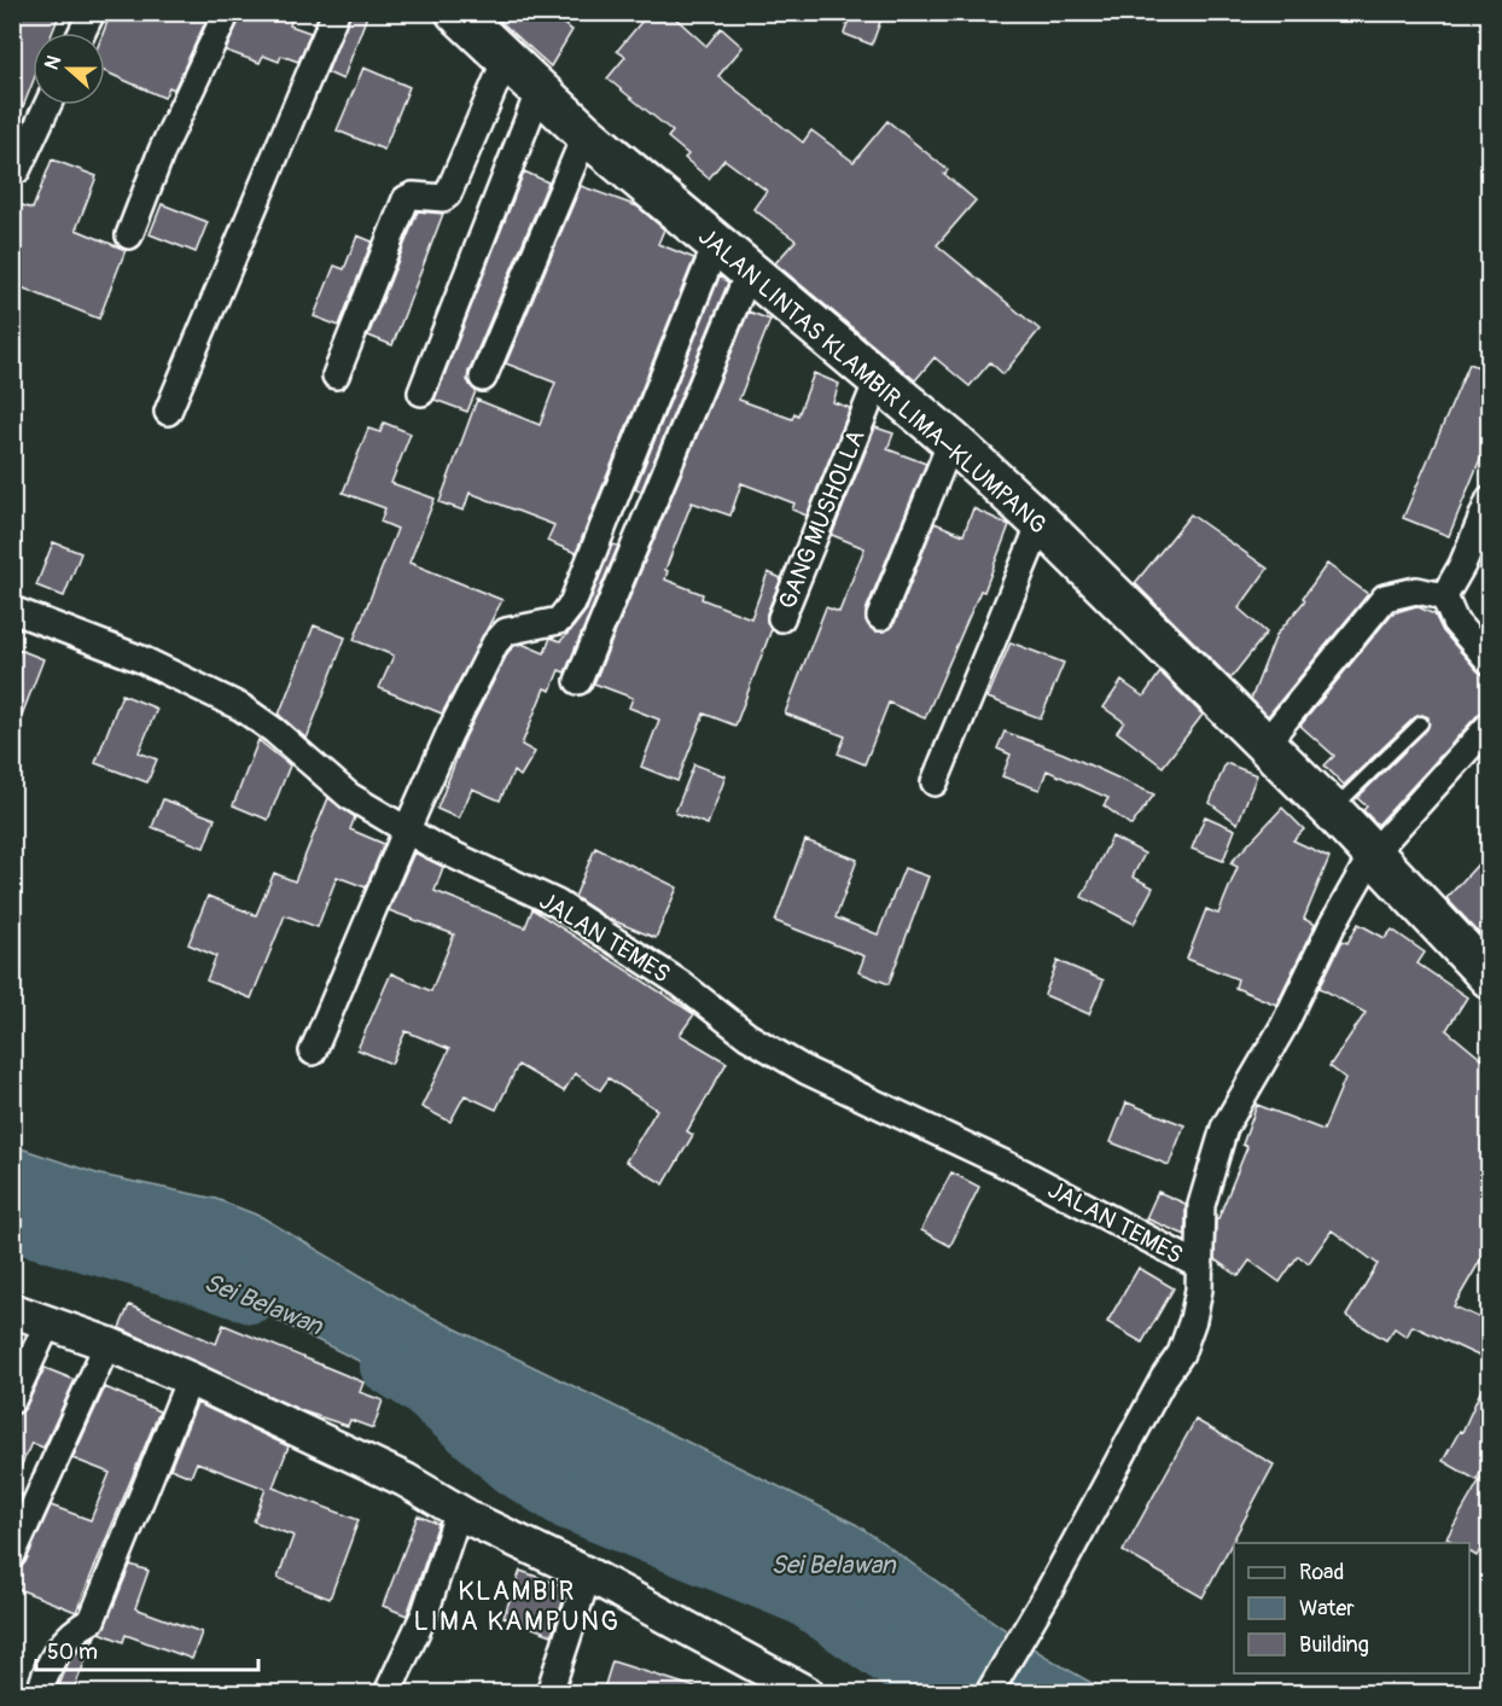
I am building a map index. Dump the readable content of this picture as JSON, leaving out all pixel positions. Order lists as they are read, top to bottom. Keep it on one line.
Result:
{"streets":{"main road":["JALAN LINTAS KLAMBIR LIMA–KLUMPANG"],"street":["GANG MUSHOLLA","JALAN TEMES"]},"crossings":[["JALAN LINTAS KLAMBIR LIMA–KLUMPANG","GANG MUSHOLLA"]],"districts":["KLAMBIR LIMA KAMPUNG"],"water":["Sei Belawan"],"legend":["Road","Water","Building"],"scale_bar":"50 m","north":"left"}
